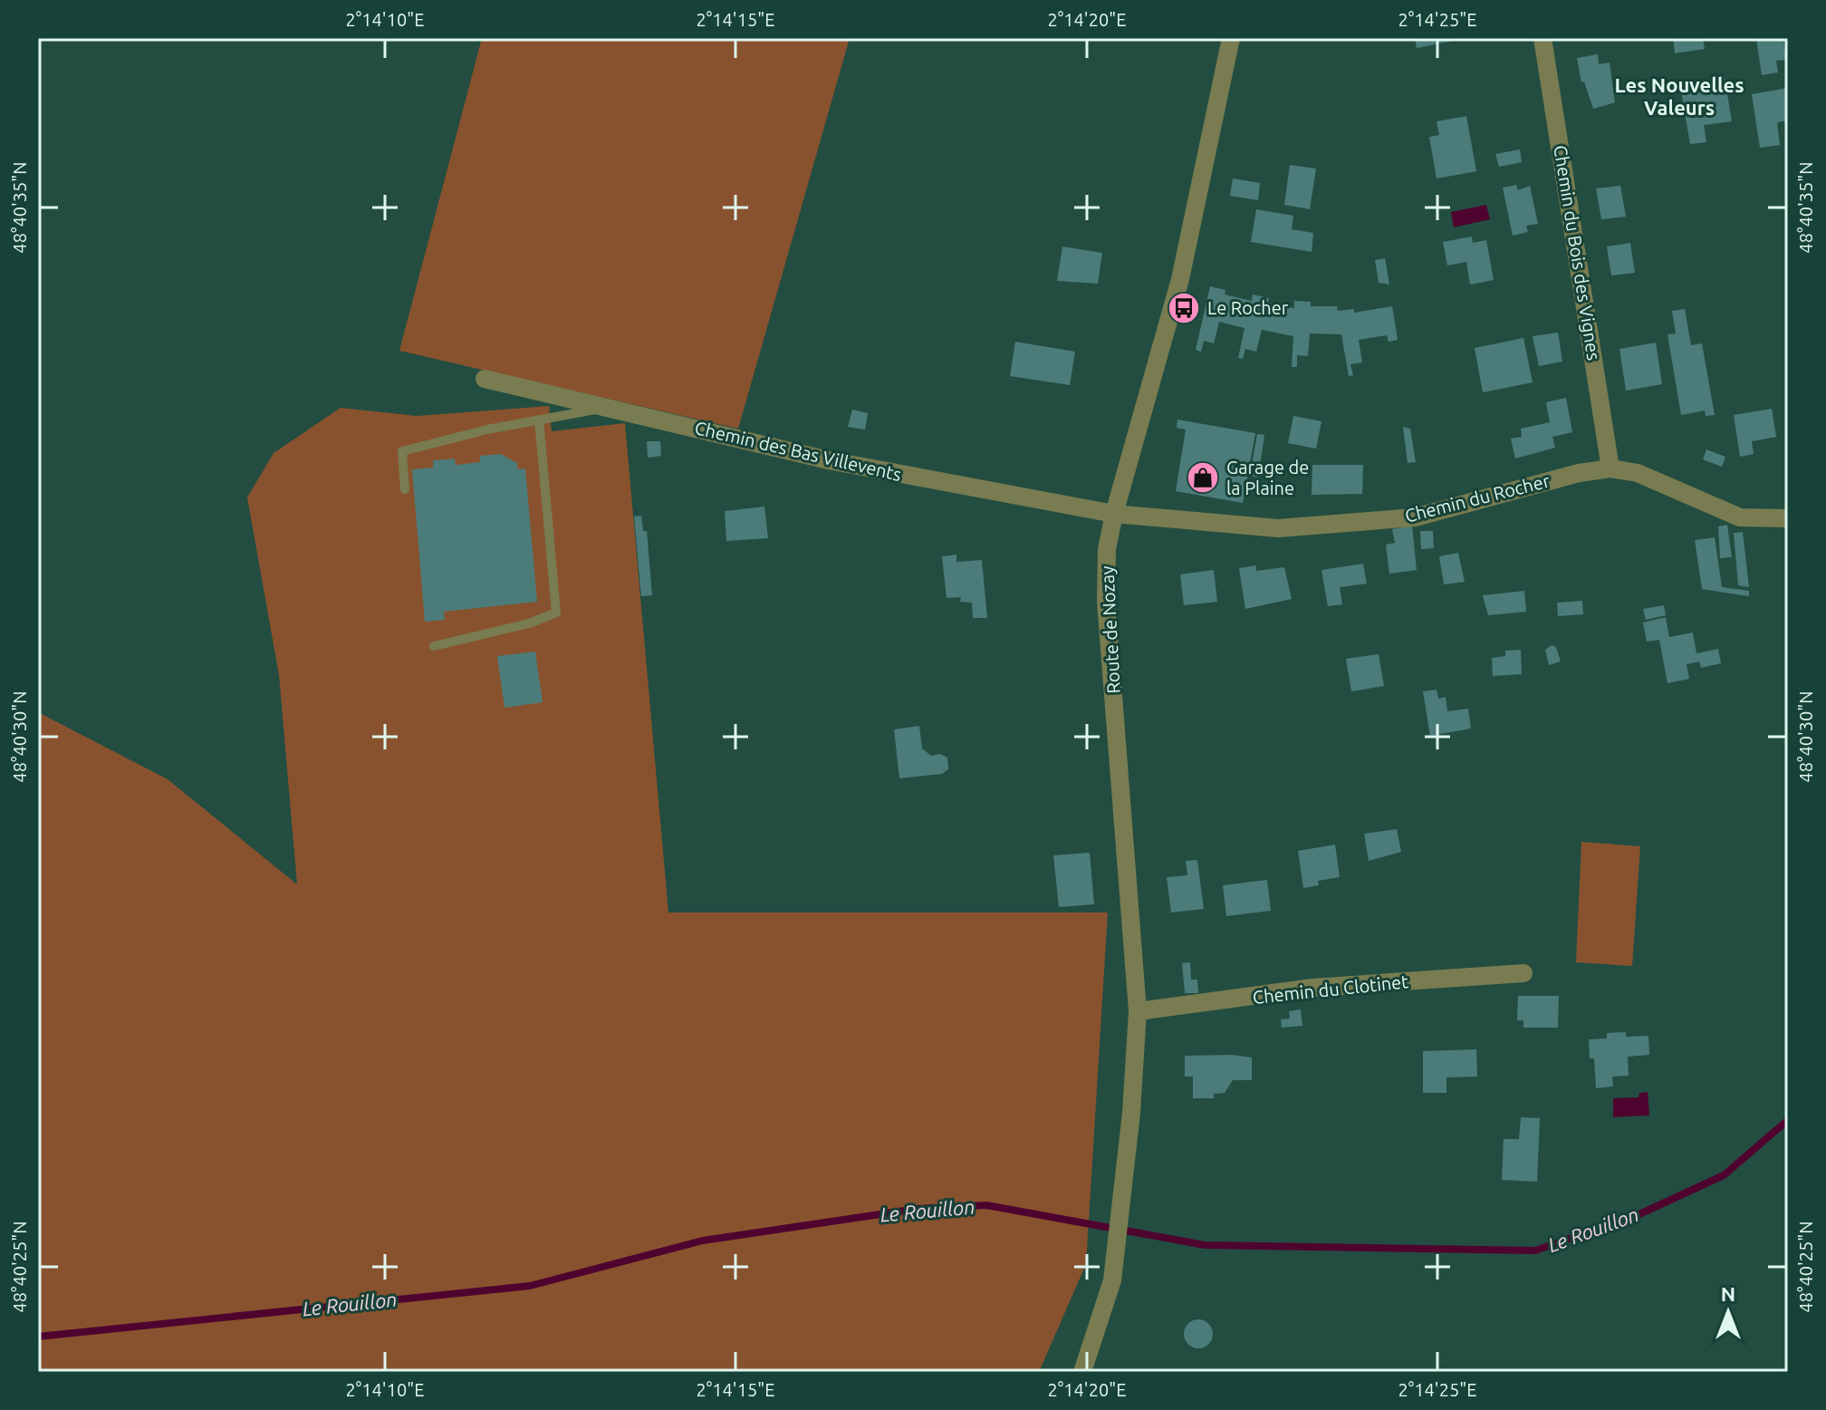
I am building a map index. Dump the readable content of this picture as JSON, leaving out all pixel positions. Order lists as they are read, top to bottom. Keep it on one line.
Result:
{"streets":{"street":["Chemin du Bois des Vignes","Chemin des Bas Villevents","Chemin du Rocher","Route de Nozay","Chemin du Clotinet"]},"crossings":[["Chemin du Bois des Vignes","Chemin du Rocher"],["Chemin des Bas Villevents","Chemin du Rocher"],["Chemin des Bas Villevents","Route de Nozay"],["Chemin du Rocher","Route de Nozay"],["Route de Nozay","Chemin du Clotinet"]],"districts":["Les Nouvelles Valeurs"],"water":["Le Rouillon"],"places":{"bus stop":["Le Rocher"],"shop":["Garage de la Plaine"]},"north":"top","coordinates":["2°14'10\"E","2°14'15\"E","2°14'20\"E","2°14'25\"E","48°40'35\"N","48°40'30\"N","48°40'25\"N"]}
